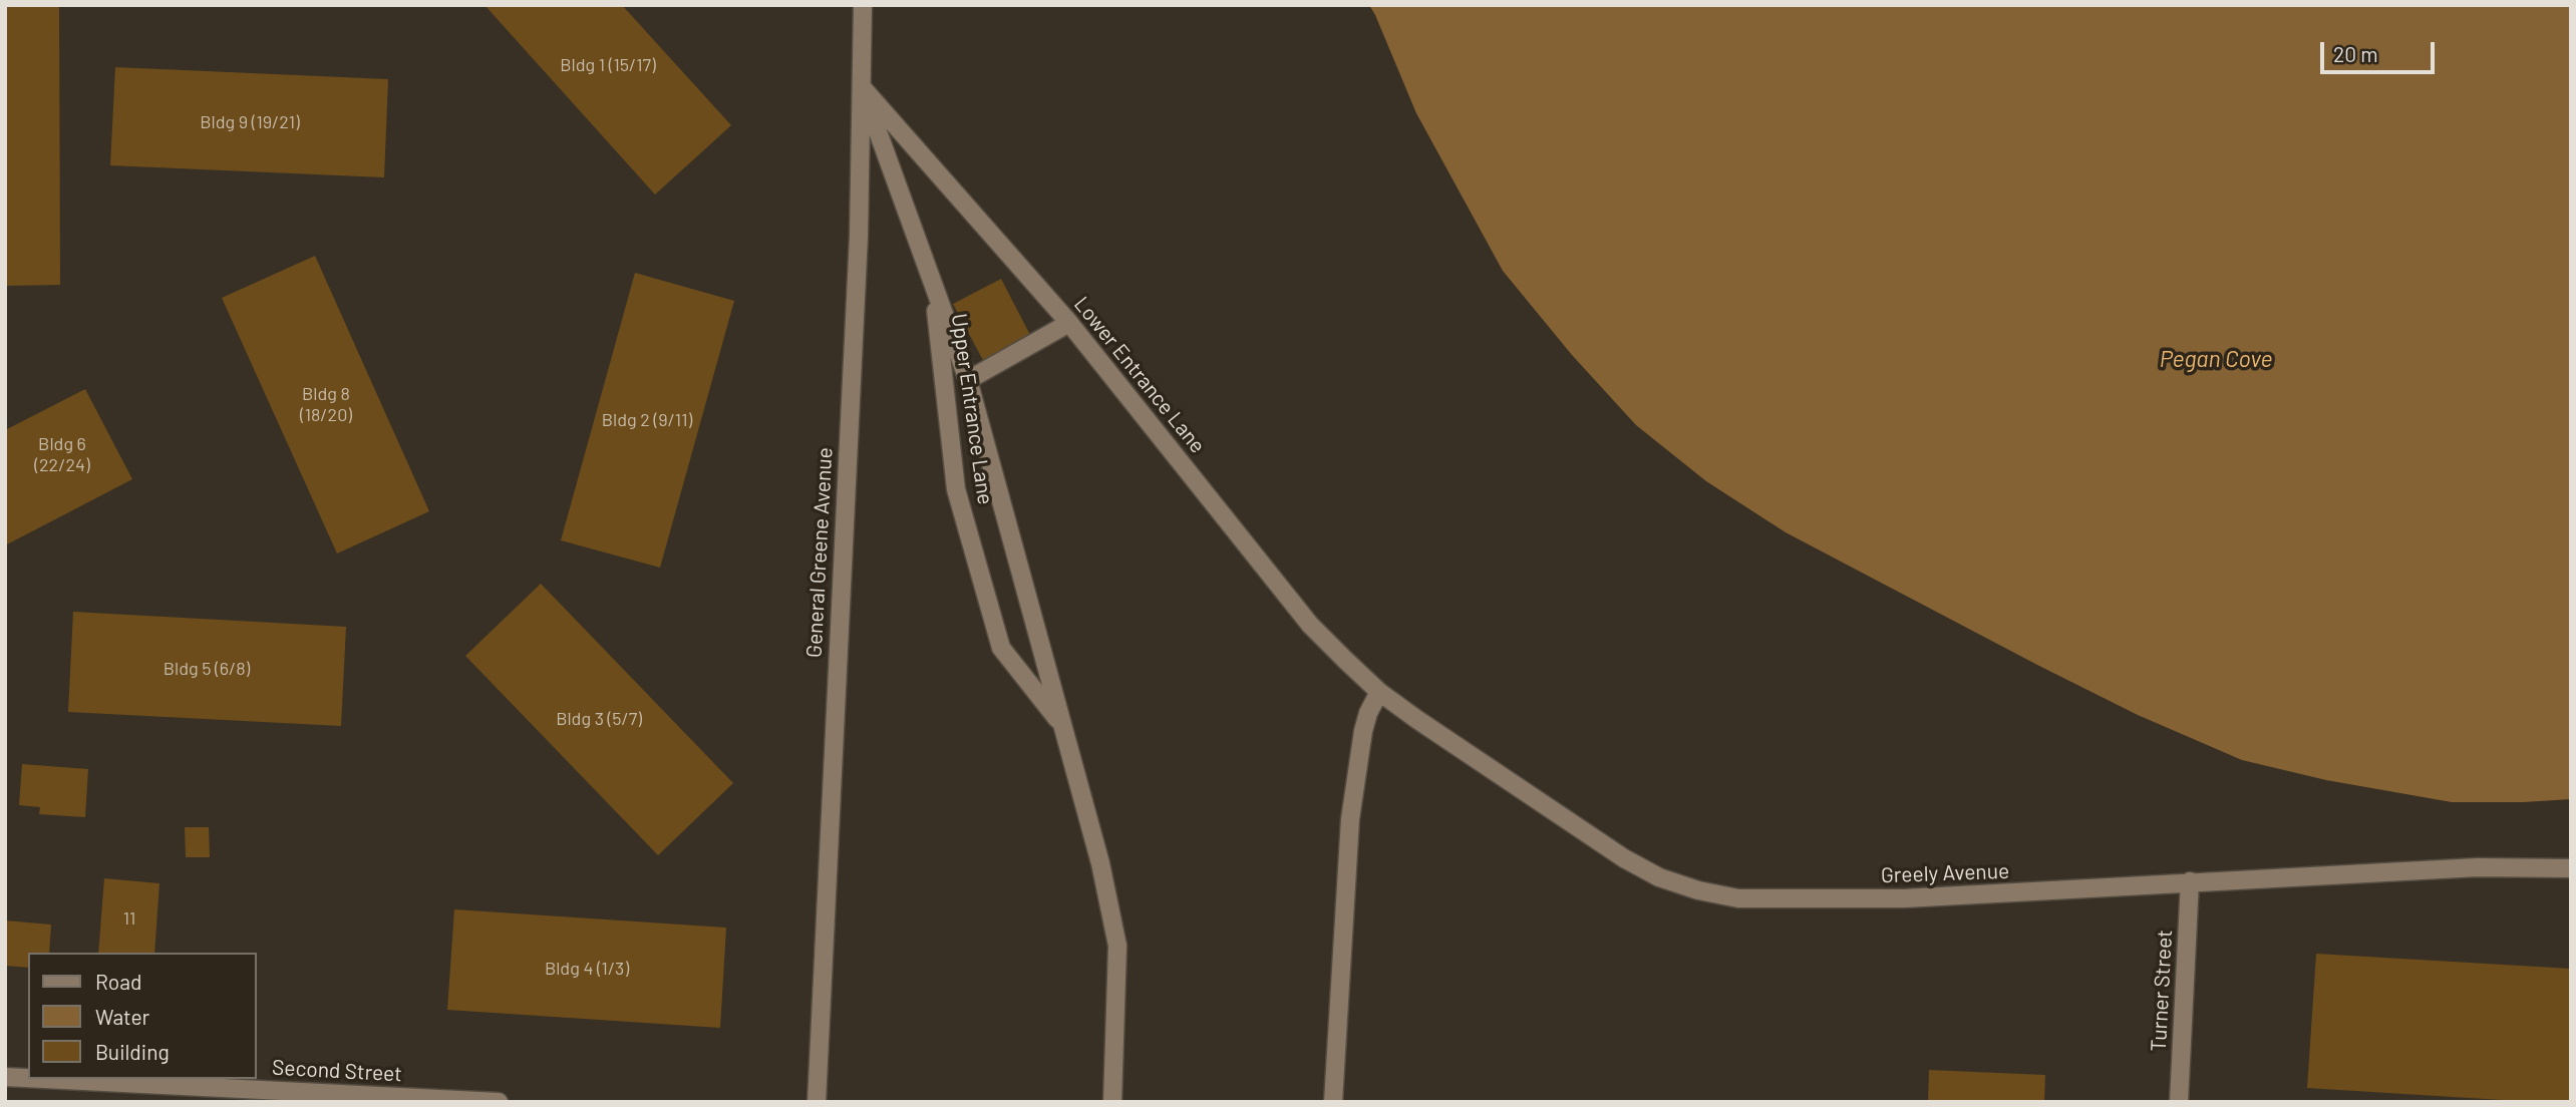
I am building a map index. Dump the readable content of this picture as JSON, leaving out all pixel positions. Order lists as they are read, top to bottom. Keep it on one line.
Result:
{"streets":{"street":["Lower Entrance Lane","Upper Entrance Lane","General Greene Avenue","Greely Avenue","Turner Street","Second Street"]},"crossings":[["Lower Entrance Lane","Upper Entrance Lane"],["Lower Entrance Lane","General Greene Avenue"],["Lower Entrance Lane","Greely Avenue"],["Upper Entrance Lane","General Greene Avenue"],["Greely Avenue","Turner Street"]],"water":["Pegan Cove"],"house_numbers":["Bldg 1 (15/17)","Bldg 9 (19/21)","Bldg 8 (18/20)","Bldg 2 (9/11)","Bldg 6 (22/24)","Bldg 5 (6/8)","Bldg 3 (5/7)","11","Bldg 4 (1/3)"],"legend":["Road","Water","Building"],"scale_bar":"20 m"}
